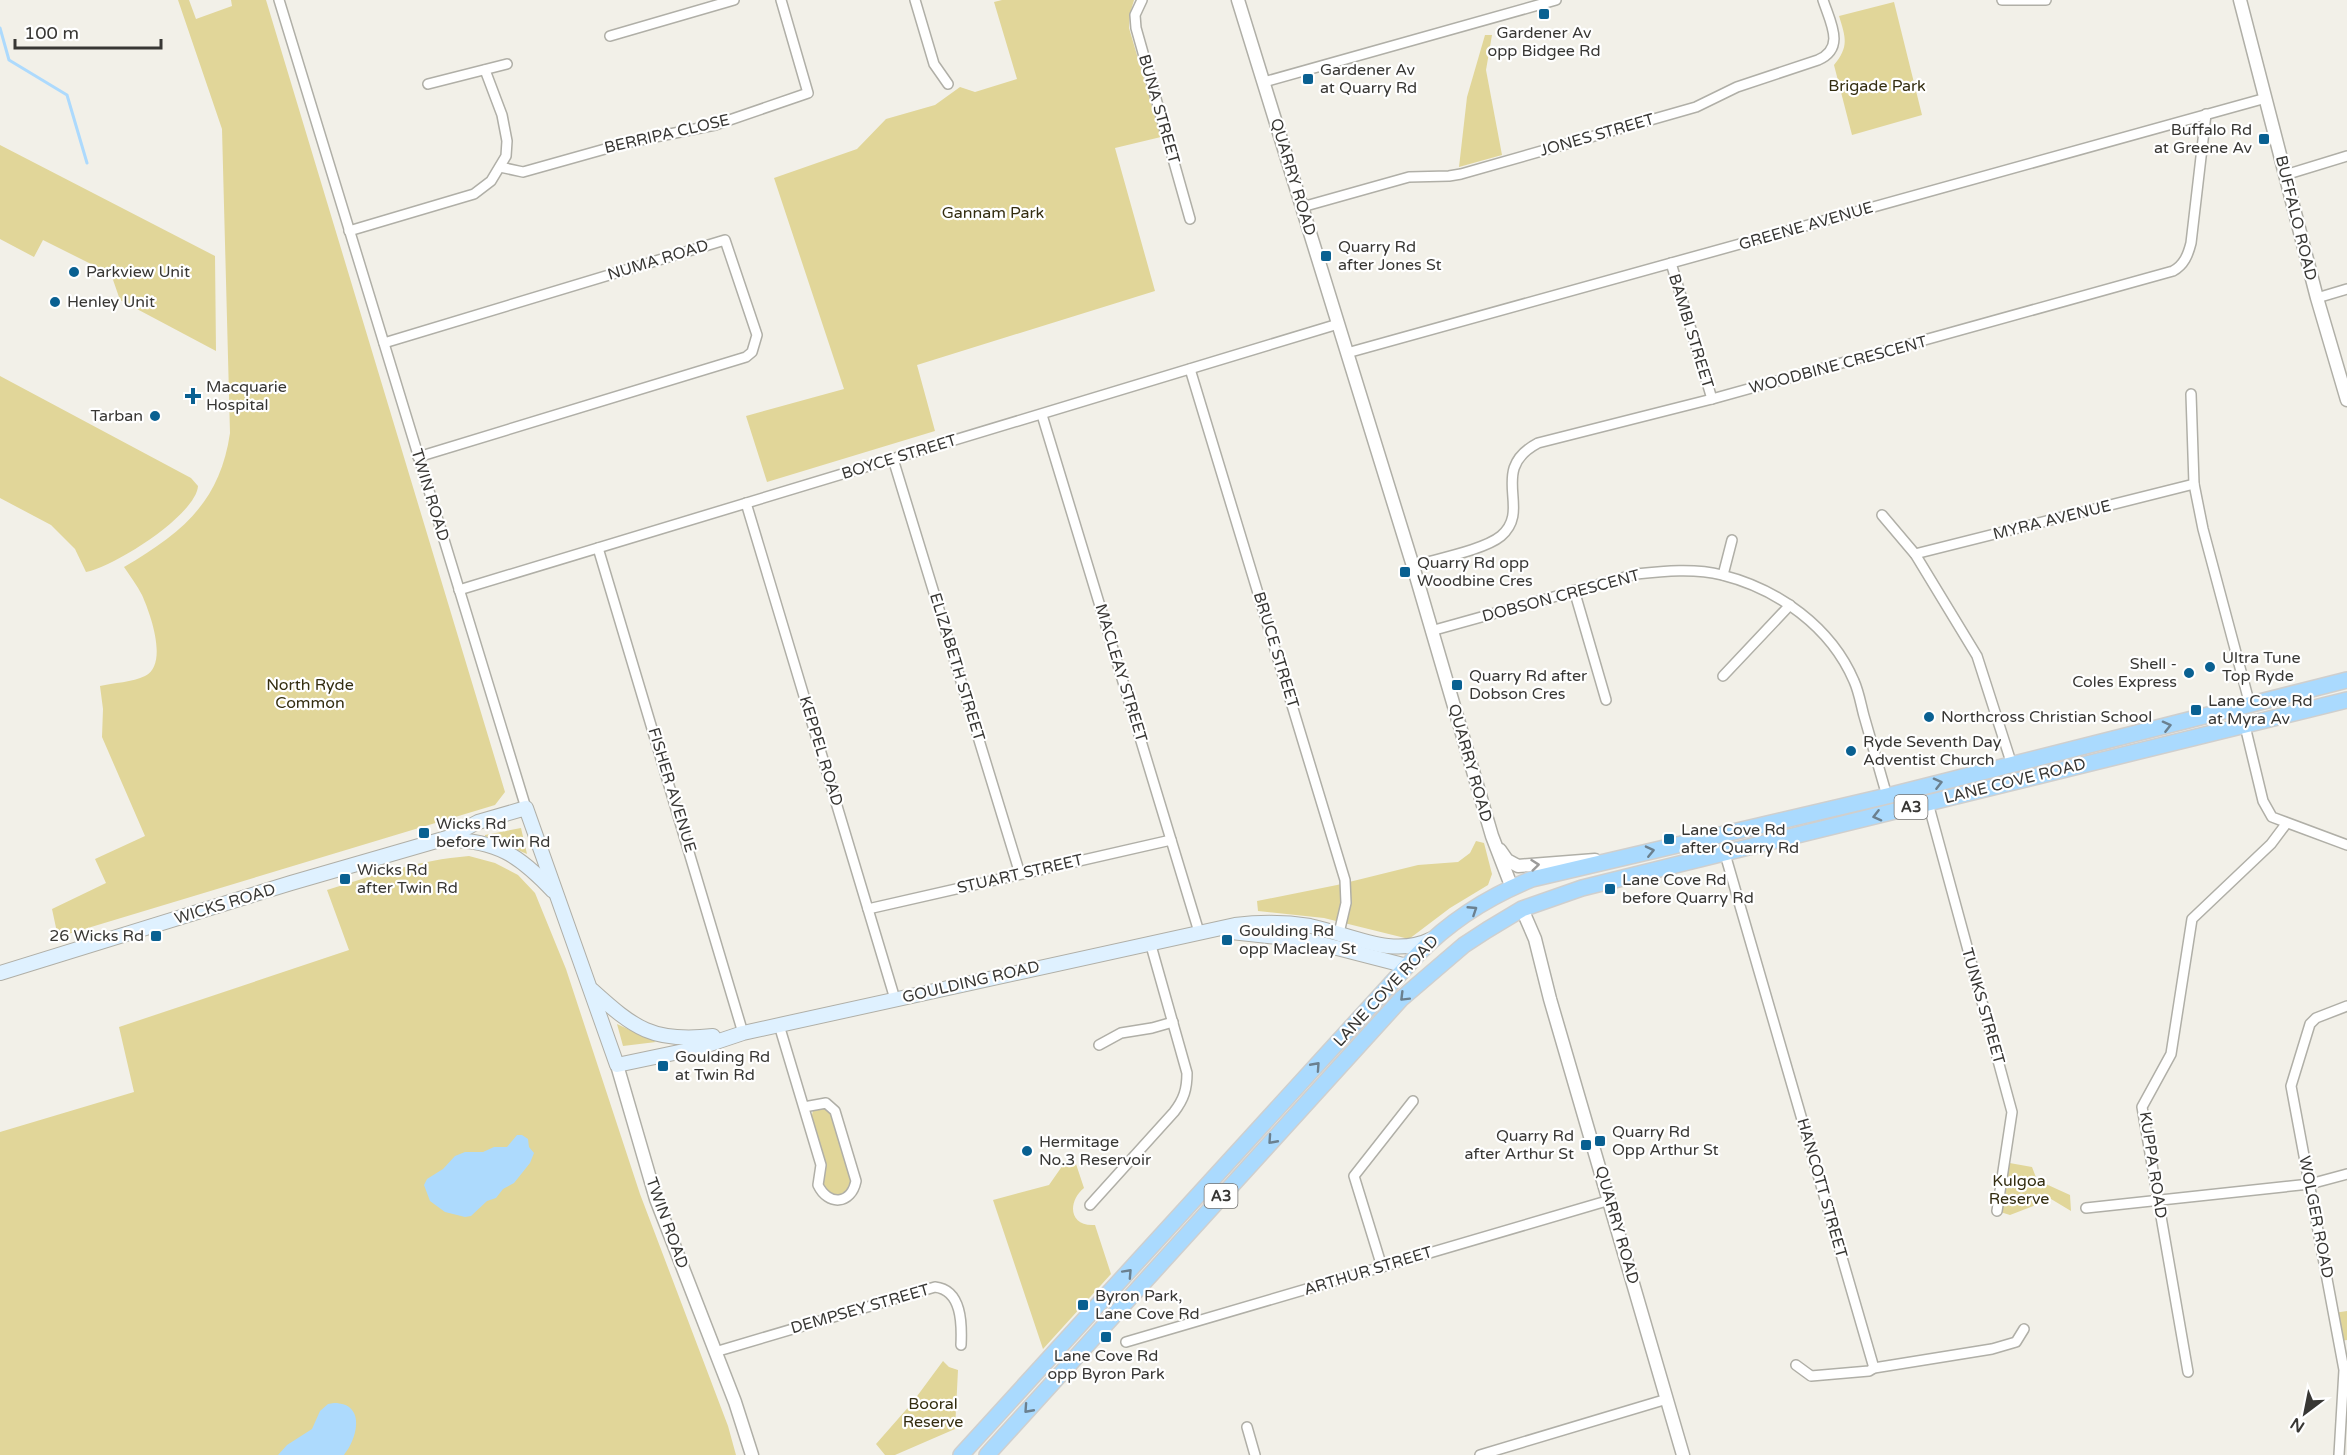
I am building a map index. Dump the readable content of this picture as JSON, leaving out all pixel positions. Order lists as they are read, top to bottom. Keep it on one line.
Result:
{"streets":{"highway":["QUARRY ROAD","LANE COVE ROAD","A3"],"main road":["TWIN ROAD","WICKS ROAD","GOULDING ROAD"],"street":["BUNA STREET","BERRIPA CLOSE","JONES STREET","BUFFALO ROAD","GREENE AVENUE","NUMA ROAD","BAMBI STREET","WOODBINE CRESCENT","BOYCE STREET","MYRA AVENUE","DOBSON CRESCENT","BRUCE STREET","ELIZABETH STREET","MACLEAY STREET","KEPPEL ROAD","FISHER AVENUE","STUART STREET","TUNKS STREET","KUPPA ROAD","HANCOTT STREET","WOLGER ROAD","ARTHUR STREET","DEMPSEY STREET"]},"crossings":[["JONES STREET","QUARRY ROAD"],["QUARRY ROAD","GREENE AVENUE"],["QUARRY ROAD","WOODBINE CRESCENT"],["QUARRY ROAD","BOYCE STREET"],["QUARRY ROAD","DOBSON CRESCENT"],["QUARRY ROAD","LANE COVE ROAD"],["QUARRY ROAD","ARTHUR STREET"],["BUFFALO ROAD","GREENE AVENUE"],["GREENE AVENUE","BAMBI STREET"],["GREENE AVENUE","WOODBINE CRESCENT"],["NUMA ROAD","TWIN ROAD"],["BAMBI STREET","WOODBINE CRESCENT"],["BOYCE STREET","TWIN ROAD"],["BOYCE STREET","BRUCE STREET"],["BOYCE STREET","ELIZABETH STREET"],["BOYCE STREET","MACLEAY STREET"],["BOYCE STREET","KEPPEL ROAD"],["BOYCE STREET","FISHER AVENUE"],["TWIN ROAD","WICKS ROAD"],["TWIN ROAD","GOULDING ROAD"],["TWIN ROAD","DEMPSEY STREET"],["DOBSON CRESCENT","LANE COVE ROAD"],["BRUCE STREET","GOULDING ROAD"],["ELIZABETH STREET","STUART STREET"],["MACLEAY STREET","STUART STREET"],["MACLEAY STREET","GOULDING ROAD"],["KEPPEL ROAD","STUART STREET"],["KEPPEL ROAD","GOULDING ROAD"],["LANE COVE ROAD","GOULDING ROAD"],["LANE COVE ROAD","TUNKS STREET"],["LANE COVE ROAD","HANCOTT STREET"],["FISHER AVENUE","GOULDING ROAD"]],"parks":["Brigade Park","Gannam Park","North Ryde Common","Kulgoa Reserve","Booral Reserve"],"places":{"transit":["Gardener Av opp Bidgee Rd","Gardener Av at Quarry Rd","Buffalo Rd at Greene Av","Quarry Rd after Jones St","Quarry Rd opp Woodbine Cres","Quarry Rd after Dobson Cres","Lane Cove Rd at Myra Av","Wicks Rd before Twin Rd","Lane Cove Rd after Quarry Rd","Wicks Rd after Twin Rd","Lane Cove Rd before Quarry Rd","26 Wicks Rd","Goulding Rd opp Macleay St","Goulding Rd at Twin Rd","Quarry Rd Opp Arthur St","Quarry Rd after Arthur St","Byron Park, Lane Cove Rd","Lane Cove Rd opp Byron Park"],"other":["Parkview Unit","Henley Unit","Tarban","Ultra Tune Top Ryde","Shell - Coles Express","Northcross Christian School","Ryde Seventh Day Adventist Church","Hermitage No.3 Reservoir"],"health":["Macquarie Hospital"]},"scale_bar":"100 m","north":"bottom left"}
